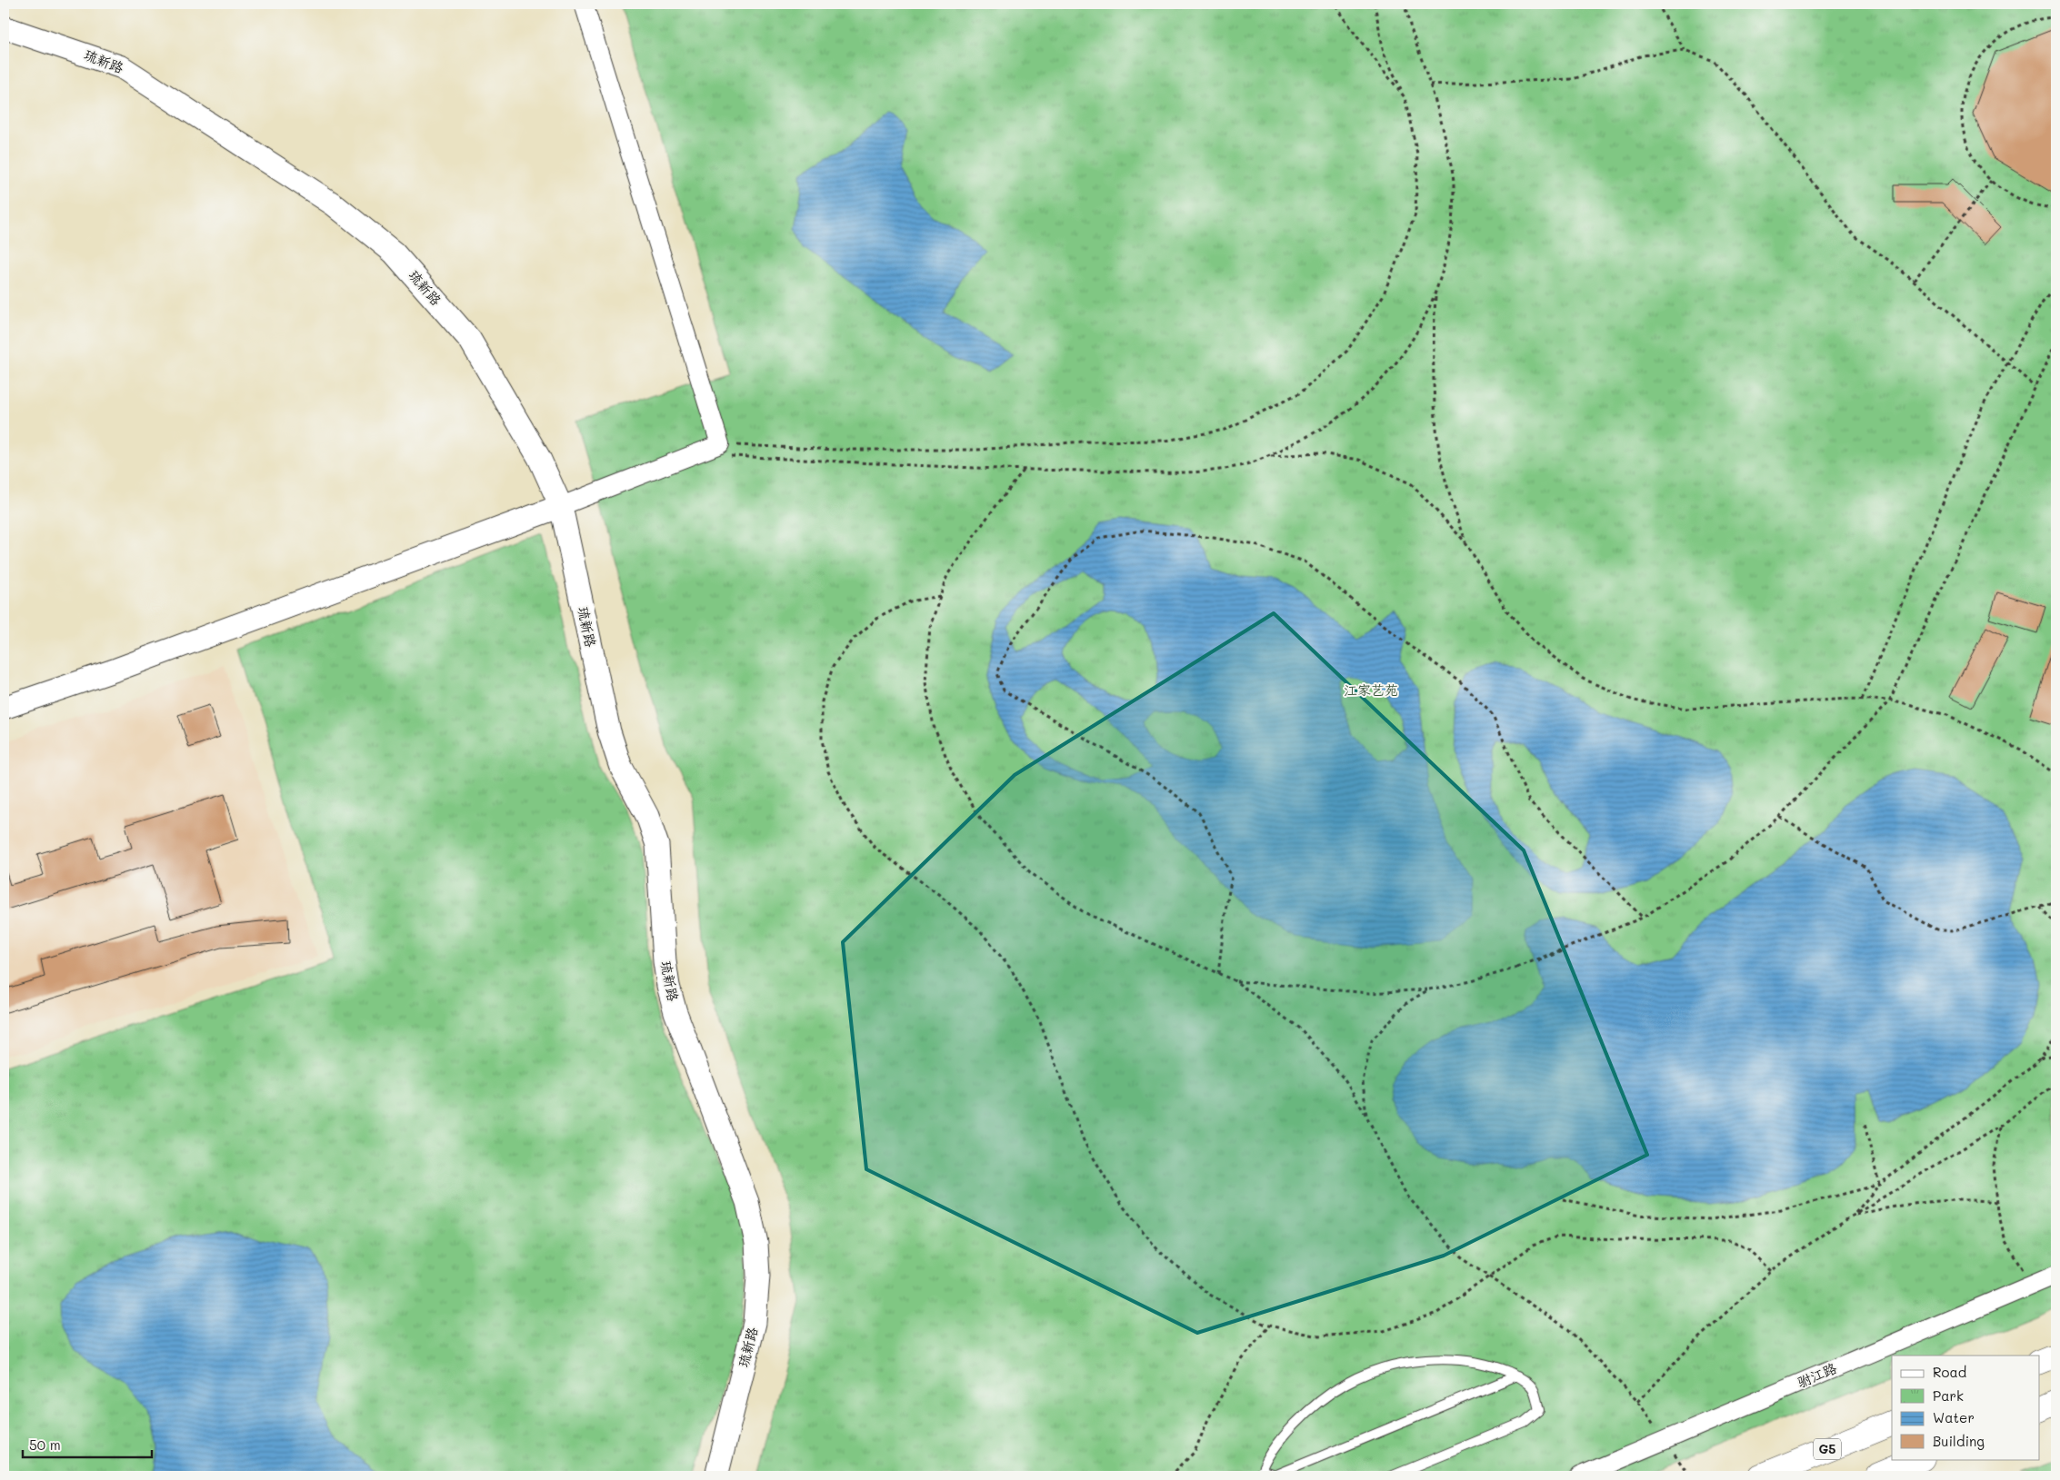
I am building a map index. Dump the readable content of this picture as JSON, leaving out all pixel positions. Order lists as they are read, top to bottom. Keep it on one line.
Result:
{"streets":{"highway":["G5"],"street":["琉新路","驸江路"]},"parks":["江家艺苑"],"legend":["Road","Park","Water","Building"],"scale_bar":"50 m"}
